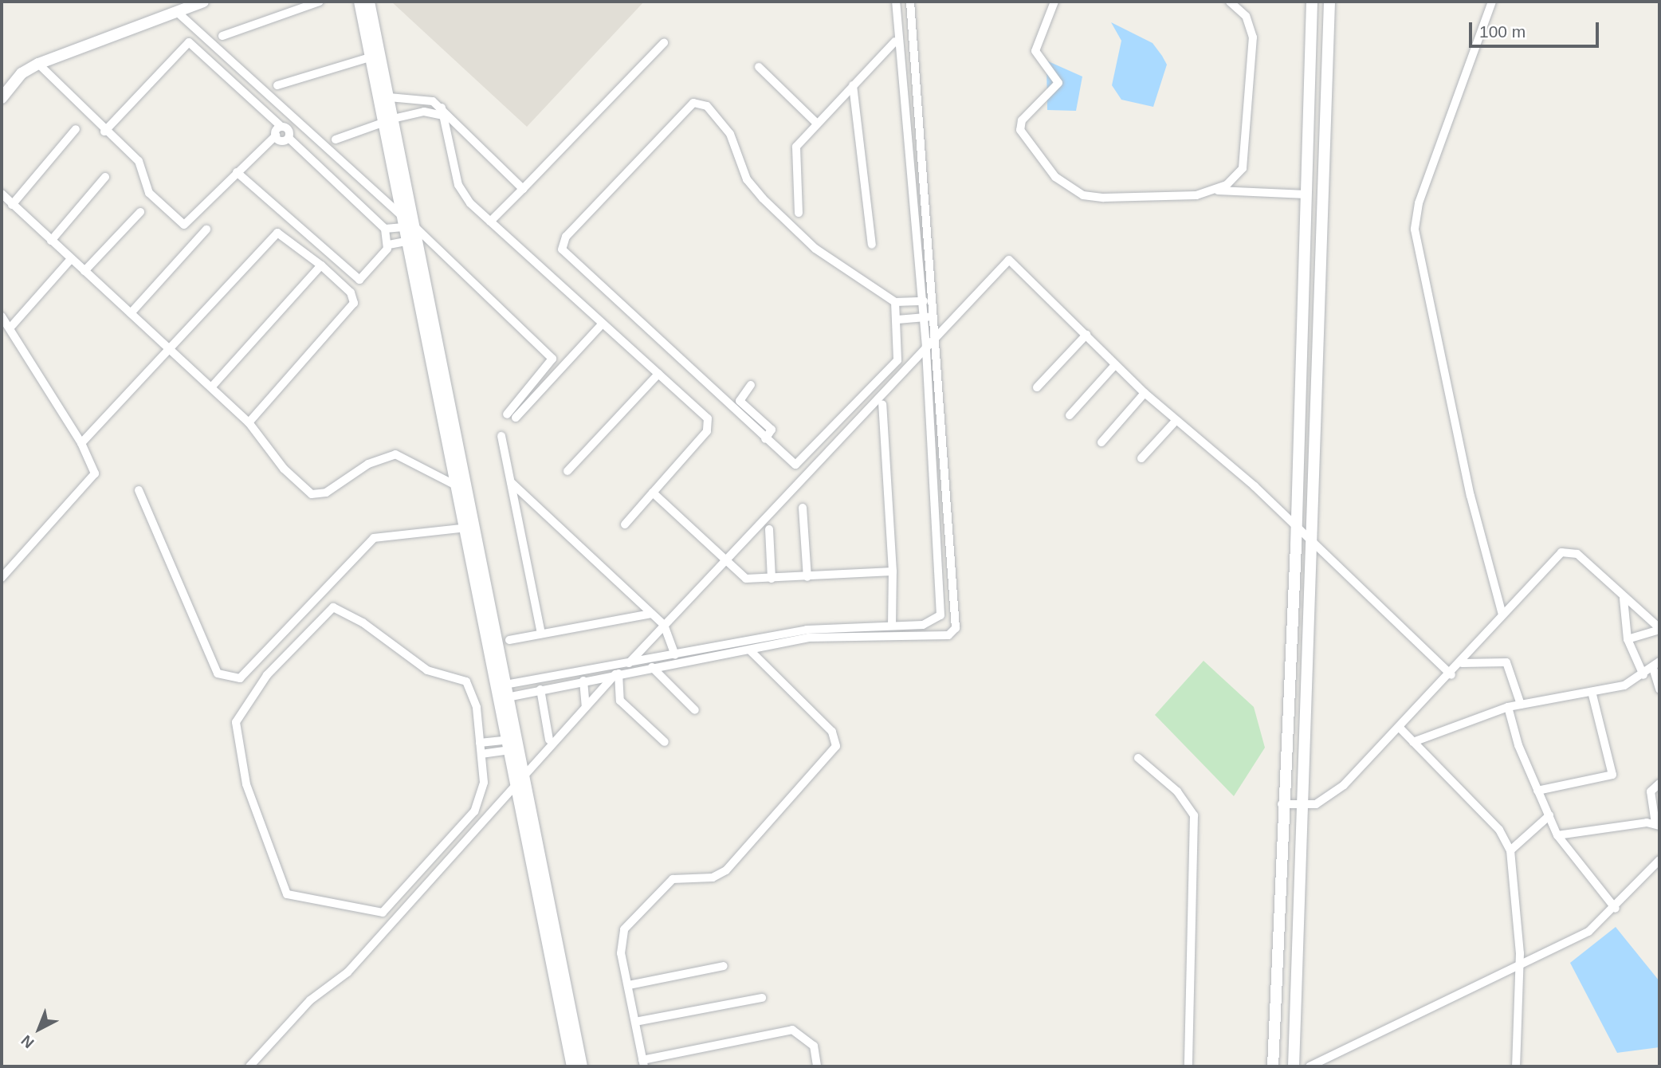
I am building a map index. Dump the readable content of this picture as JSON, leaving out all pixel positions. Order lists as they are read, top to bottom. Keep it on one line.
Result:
{"scale_bar":"100 m","north":"bottom left"}
